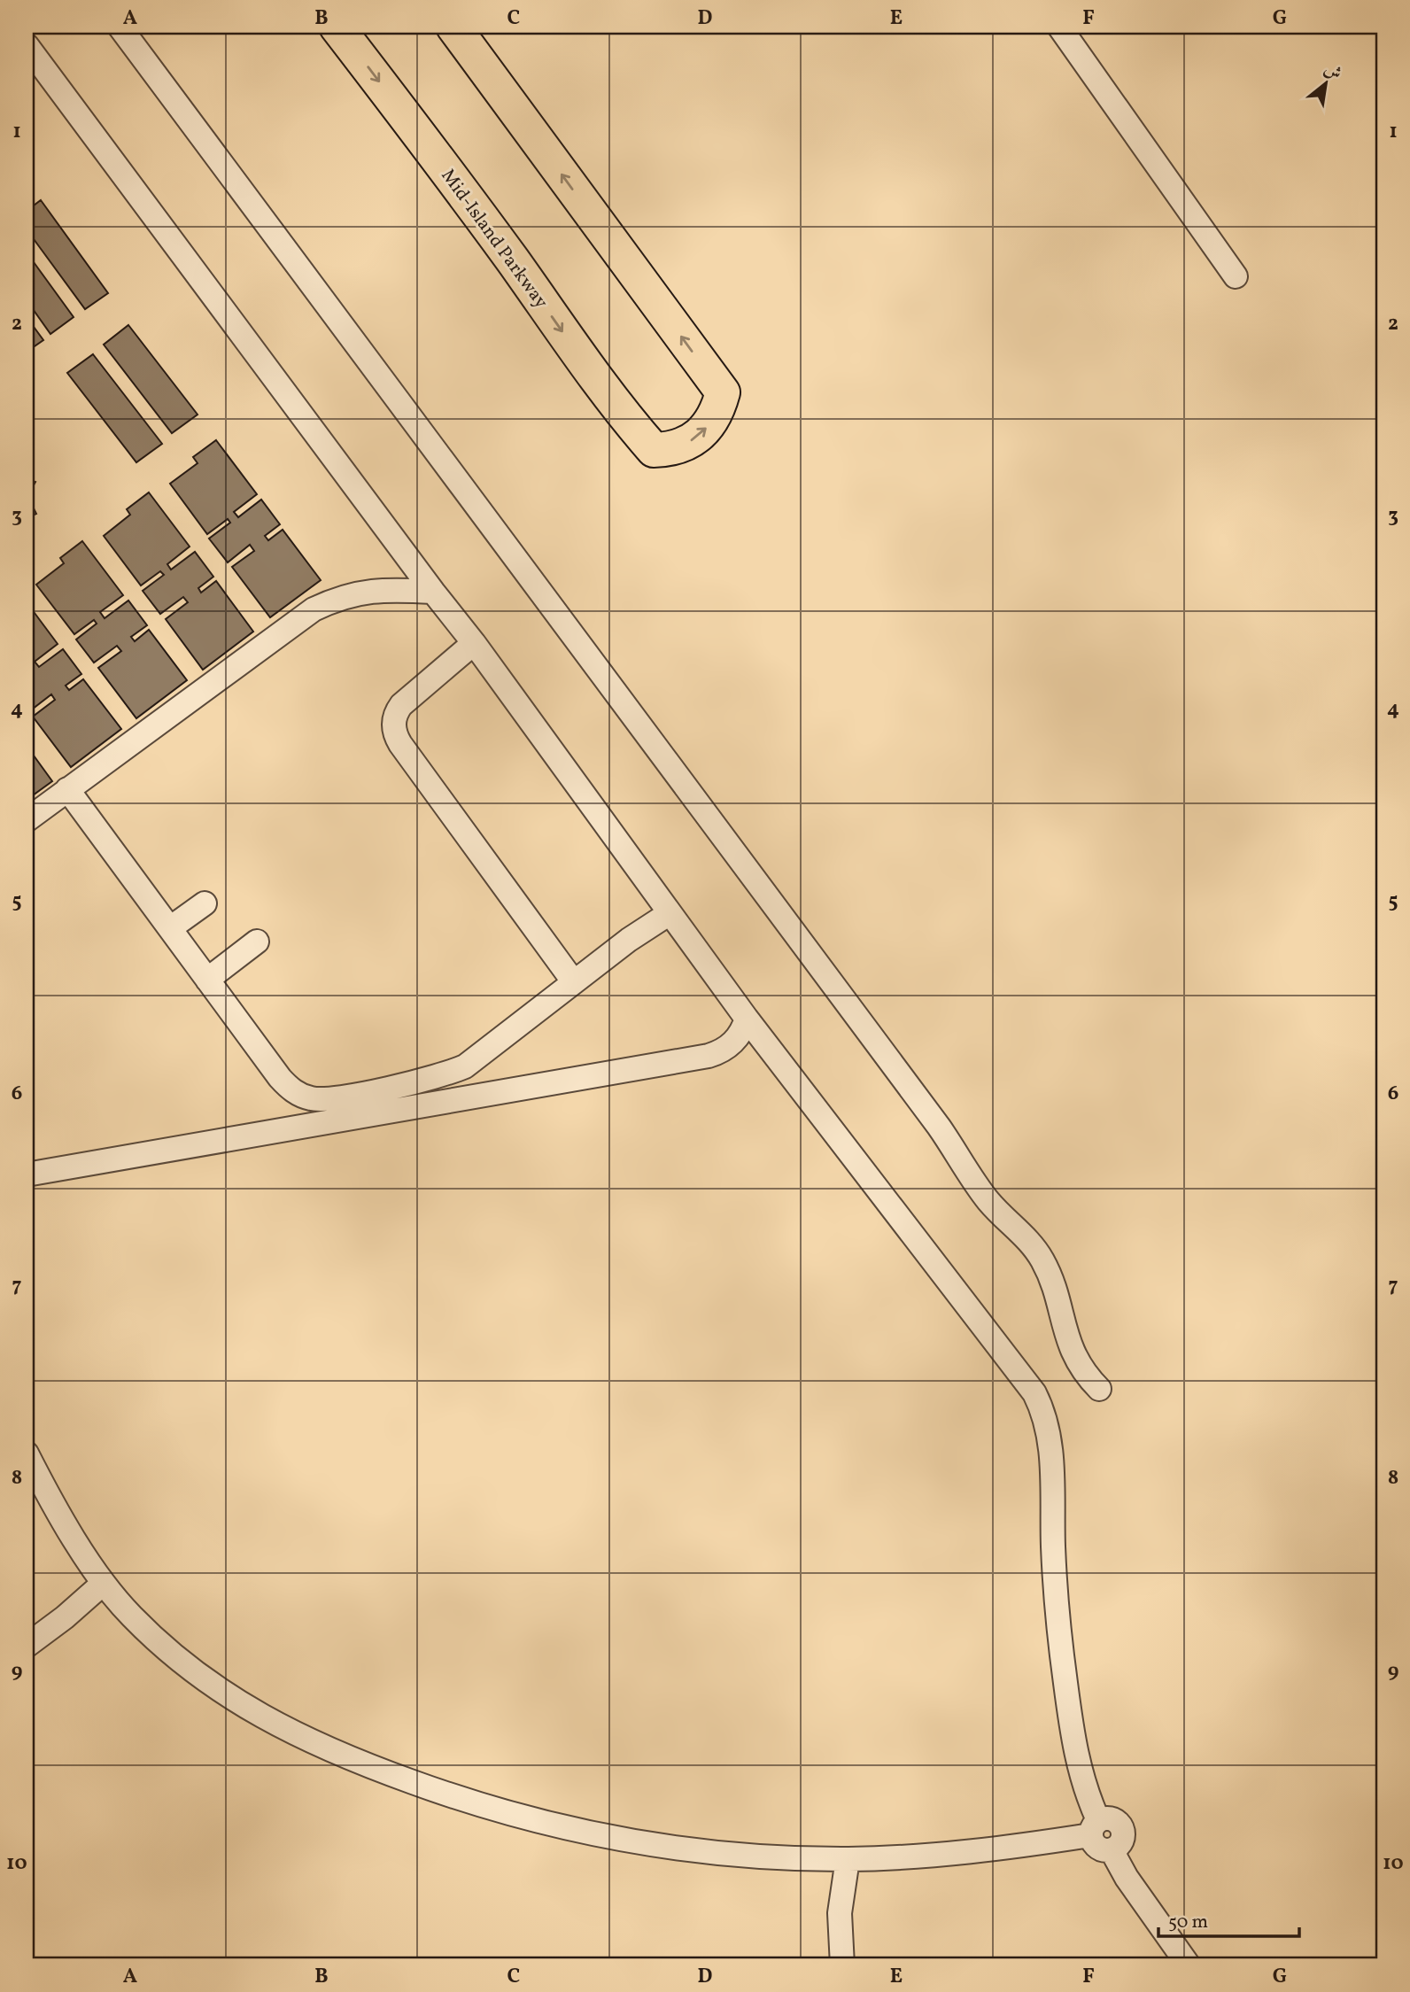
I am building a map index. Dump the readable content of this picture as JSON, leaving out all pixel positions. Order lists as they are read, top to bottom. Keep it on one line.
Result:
{"streets":{"highway":["Mid-Island Parkway"]},"scale_bar":"50 m","north":"top right","grid":{"columns":["A","B","C","D","E","F","G"],"rows":["1","2","3","4","5","6","7","8","9","10"]}}
